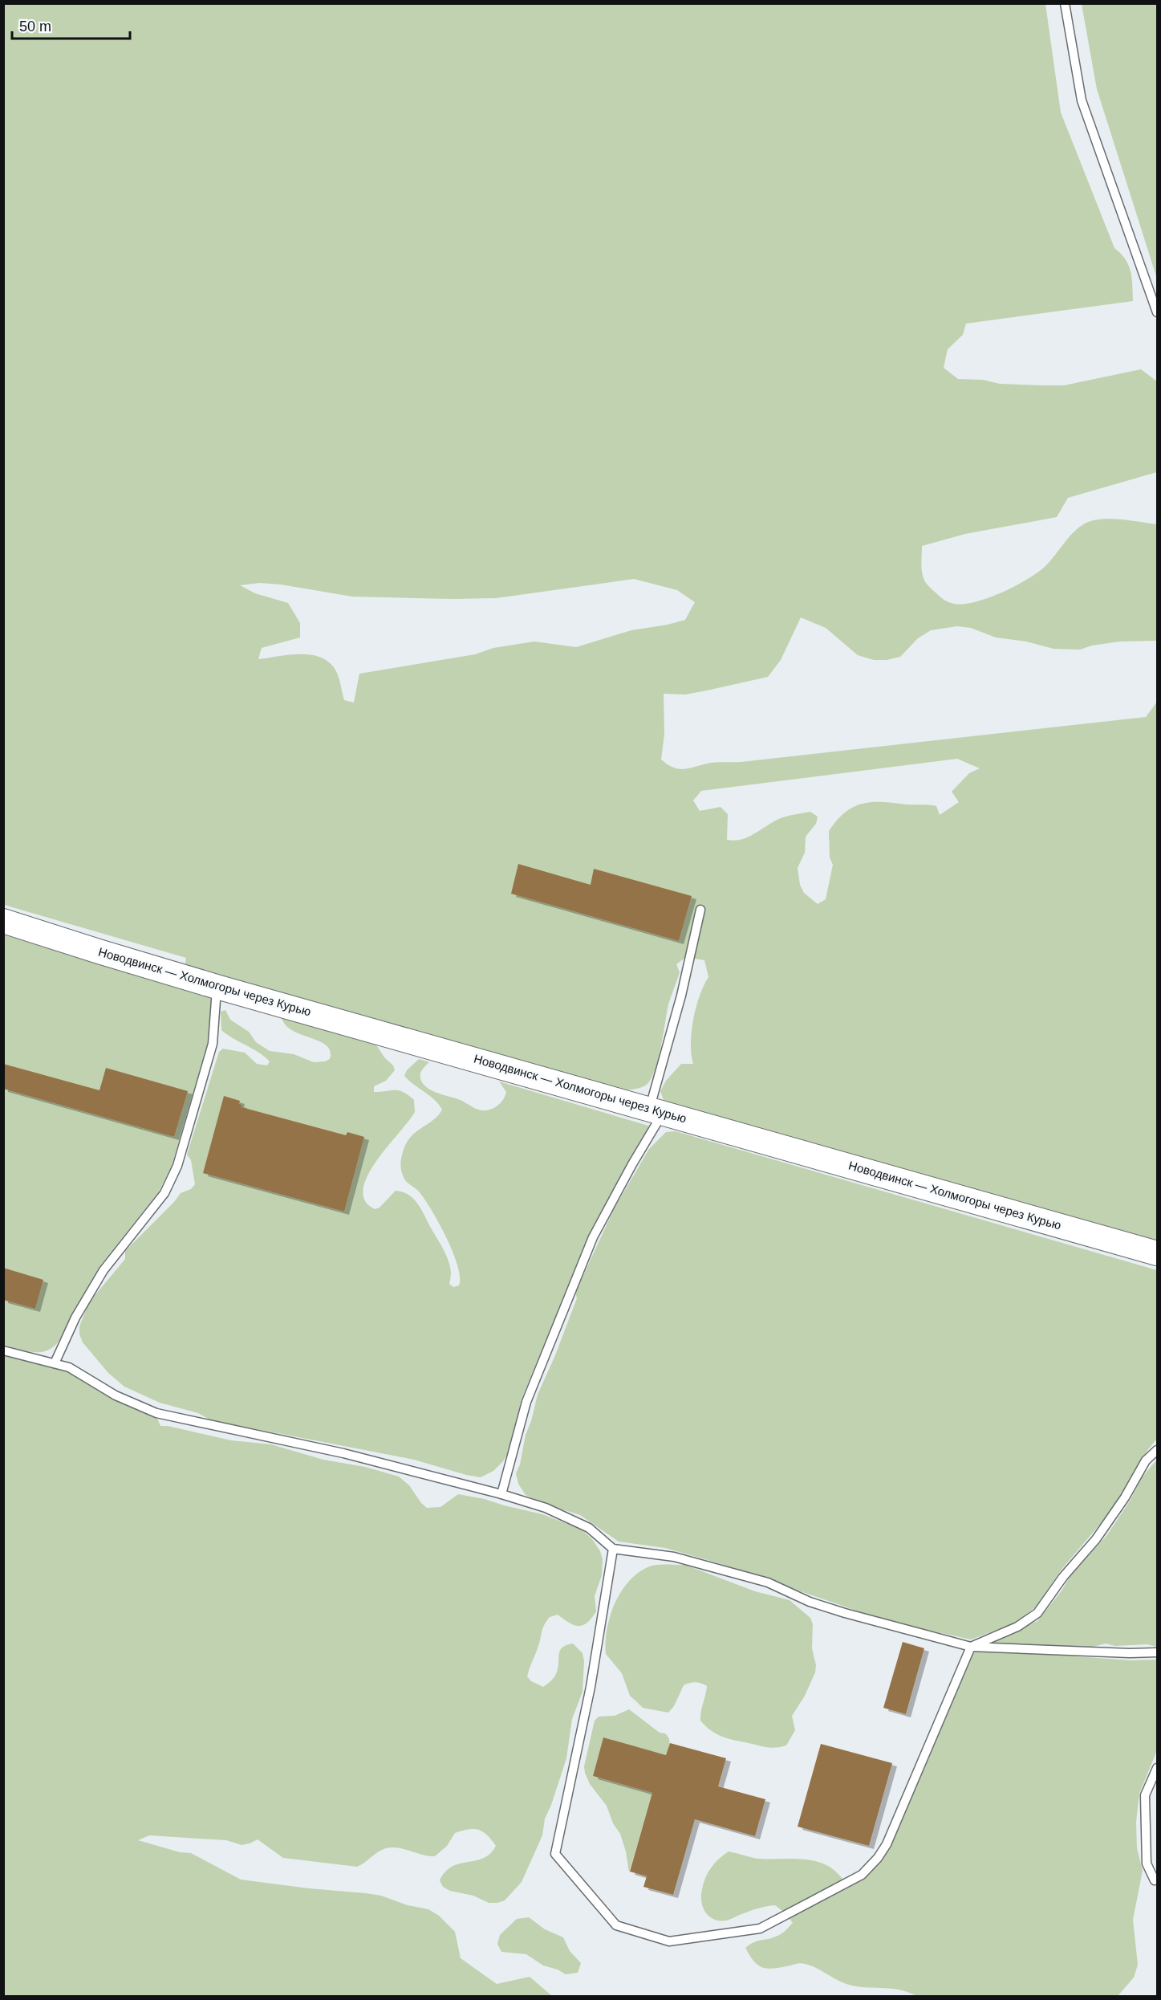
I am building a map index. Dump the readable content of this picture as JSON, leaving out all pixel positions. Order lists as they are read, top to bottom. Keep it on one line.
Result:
{"streets":{"main road":["Новодвинск — Холмогоры через Курью"]},"scale_bar":"50 m"}
